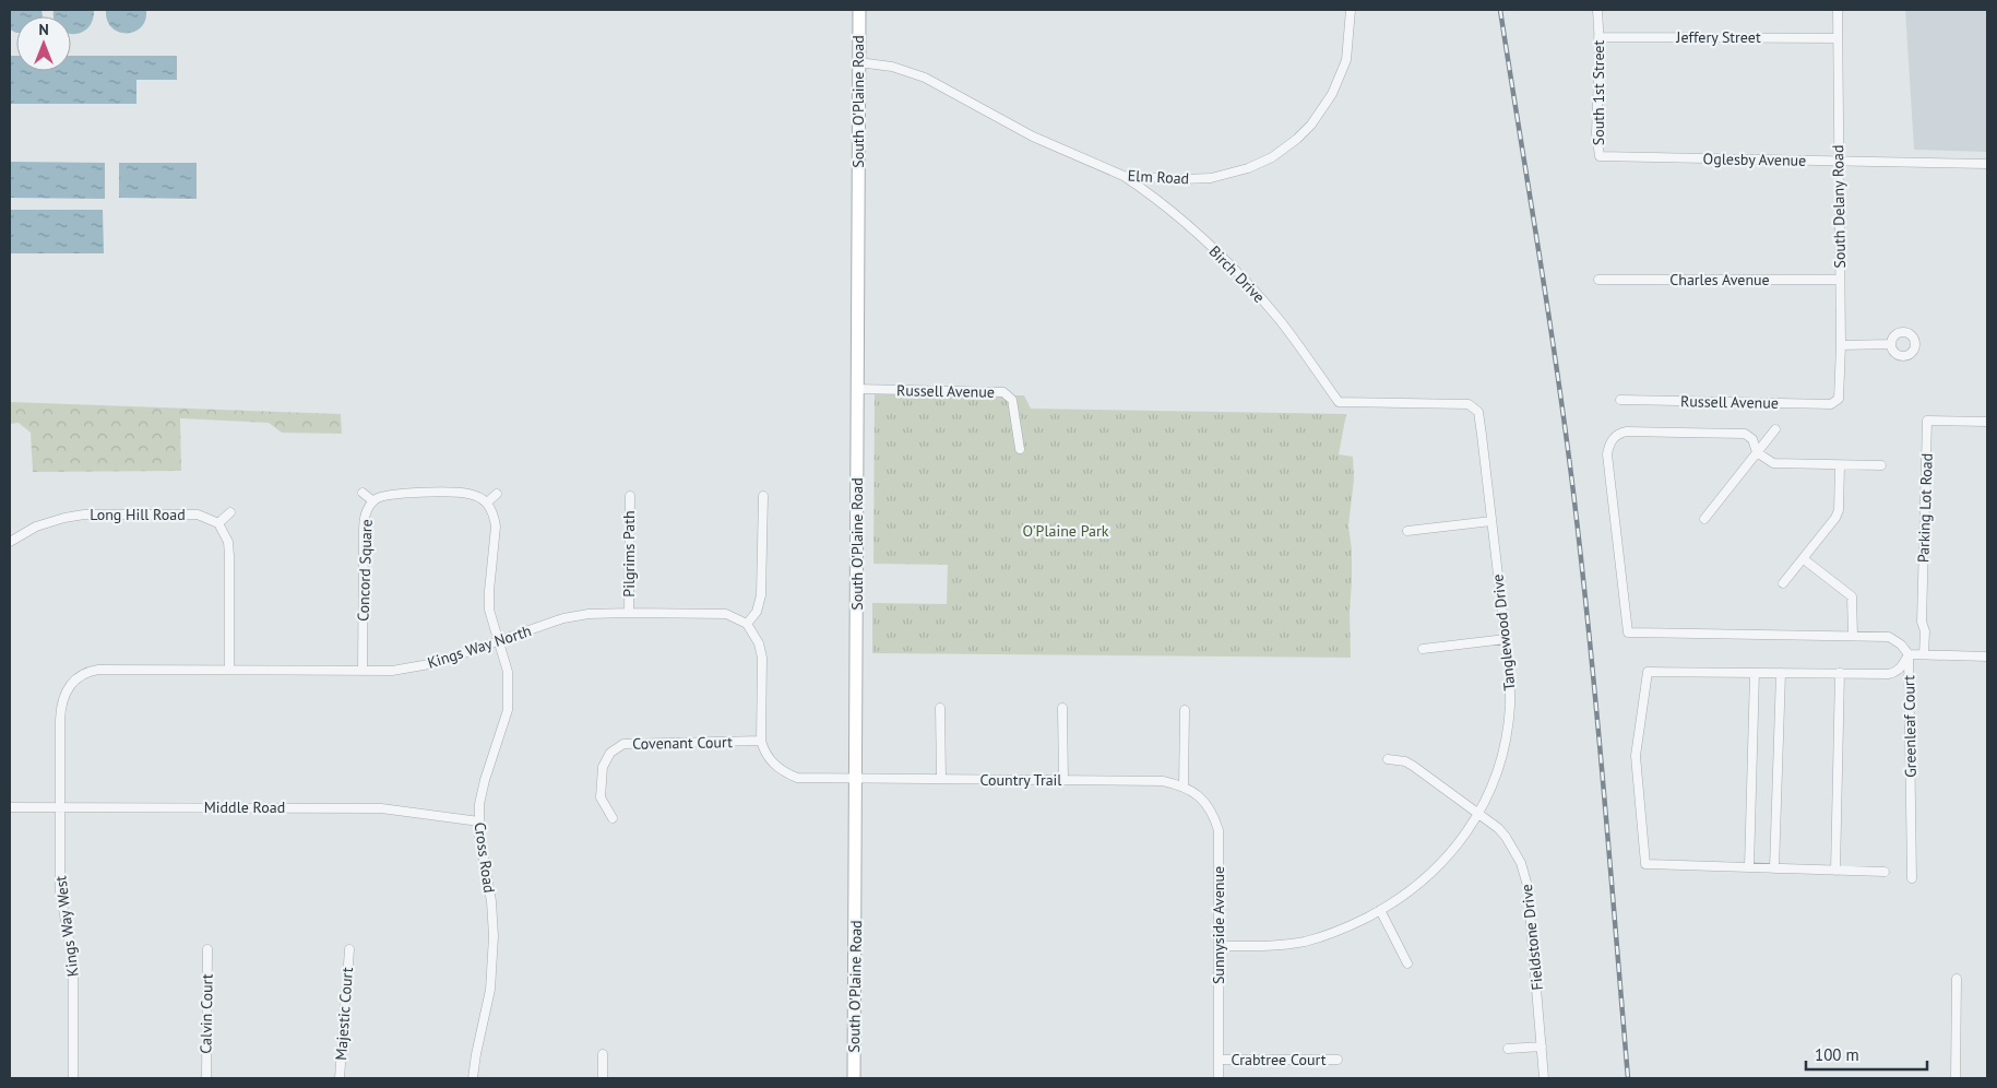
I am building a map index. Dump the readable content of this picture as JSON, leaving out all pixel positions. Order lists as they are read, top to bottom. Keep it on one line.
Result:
{"streets":{"main road":["South O'Plaine Road"],"street":["Jeffery Street","South 1st Street","Oglesby Avenue","Elm Road","South Delany Road","Birch Drive","Charles Avenue","Russell Avenue","Parking Lot Road","Long Hill Road","Pilgrims Path","Concord Square","Tanglewood Drive","Kings Way North","Greenleaf Court","Covenant Court","Country Trail","Middle Road","Cross Road","Sunnyside Avenue","Kings Way West","Fieldstone Drive","Calvin Court","Majestic Court","Crabtree Court"]},"crossings":[["Jeffery Street","South 1st Street"],["Jeffery Street","South Delany Road"],["South 1st Street","Oglesby Avenue"],["South O'Plaine Road","Elm Road"],["South O'Plaine Road","Russell Avenue"],["South O'Plaine Road","Country Trail"],["Oglesby Avenue","South Delany Road"],["Elm Road","Birch Drive"],["South Delany Road","Charles Avenue"],["South Delany Road","Russell Avenue"],["Birch Drive","Tanglewood Drive"],["Parking Lot Road","Greenleaf Court"],["Pilgrims Path","Kings Way North"],["Concord Square","Kings Way North"],["Tanglewood Drive","Sunnyside Avenue"],["Tanglewood Drive","Fieldstone Drive"],["Kings Way North","Middle Road"],["Kings Way North","Cross Road"],["Kings Way North","Kings Way West"],["Country Trail","Sunnyside Avenue"],["Middle Road","Cross Road"],["Middle Road","Kings Way West"],["Sunnyside Avenue","Crabtree Court"]],"parks":["O'Plaine Park"],"scale_bar":"100 m","north":"top"}
